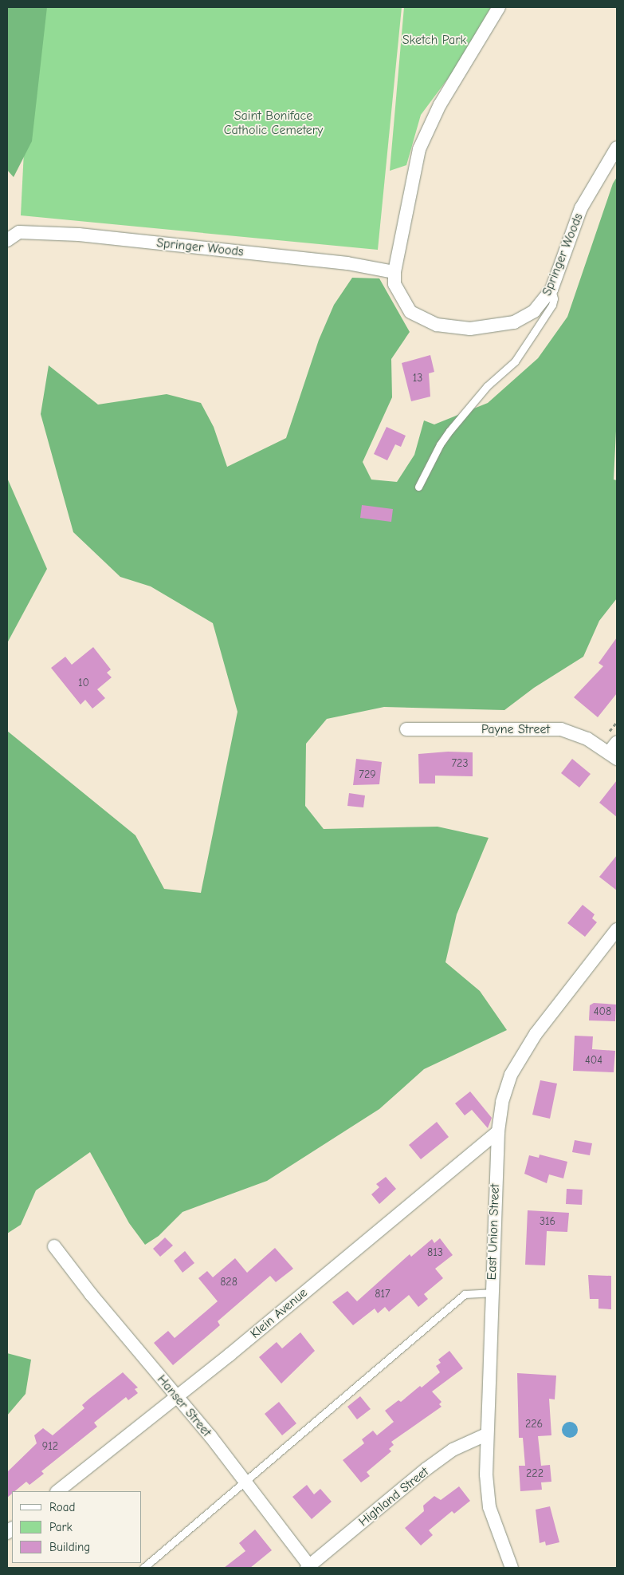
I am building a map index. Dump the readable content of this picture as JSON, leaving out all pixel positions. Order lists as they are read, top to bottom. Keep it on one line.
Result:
{"streets":{"street":["Springer Woods","Payne Street","East Union Street","Klein Avenue","Hanser Street","Highland Street"]},"crossings":[["East Union Street","Klein Avenue"],["East Union Street","Highland Street"],["Klein Avenue","Hanser Street"],["Hanser Street","Highland Street"]],"parks":["Sketch Park","Saint Boniface Catholic Cemetery"],"house_numbers":["13","10","723","729","408","404","316","813","828","817","226","912","222"],"legend":["Road","Park","Building"]}
